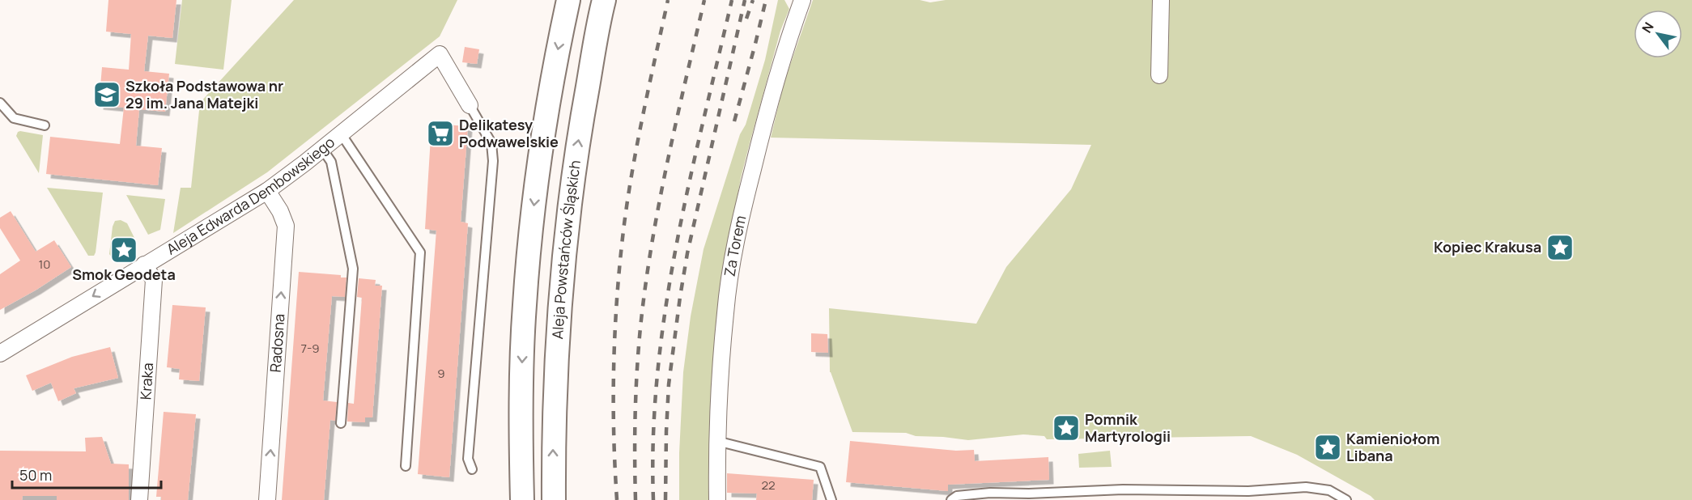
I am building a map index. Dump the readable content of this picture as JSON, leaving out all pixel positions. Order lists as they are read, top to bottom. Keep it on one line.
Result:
{"streets":{"main road":["Aleja Powstańców Śląskich"],"street":["Aleja Edwarda Dembowskiego","Za Torem","Radosna","Kraka"]},"crossings":[["Aleja Edwarda Dembowskiego","Radosna"],["Aleja Edwarda Dembowskiego","Kraka"]],"one_way":["Radosna"],"places":{"school or university":["Szkoła Podstawowa nr 29 im. Jana Matejki"],"supermarket":["Delikatesy Podwawelskie"],"place":["Kopiec Krakusa","Smok Geodeta","Pomnik Martyrologii","Kamieniołom Libana"]},"house_numbers":["10","7-9","9","22"],"scale_bar":"50 m","north":"top left"}
